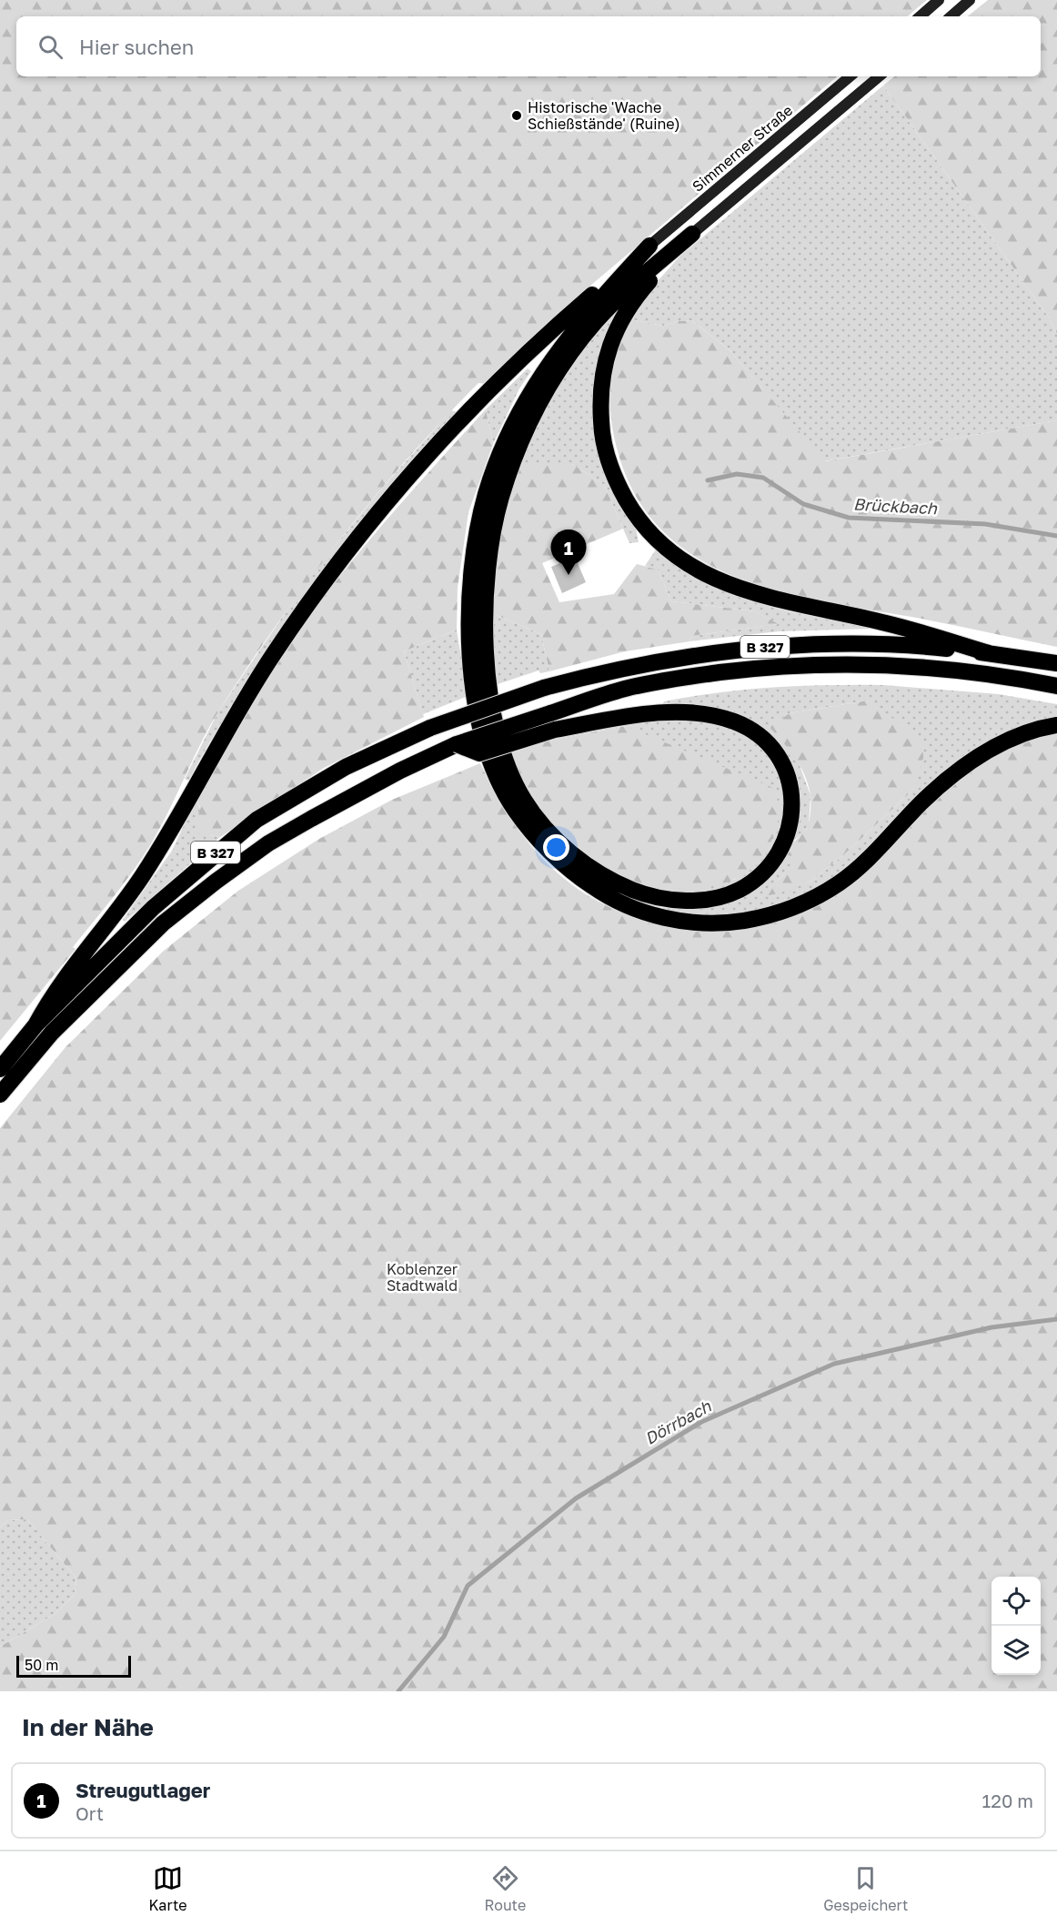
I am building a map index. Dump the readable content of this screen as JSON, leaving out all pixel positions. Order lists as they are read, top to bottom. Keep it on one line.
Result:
{"streets":{"highway":["B 327"],"street":["Simmerner Straße"]},"water":["Brückbach","Dörrbach"],"parks":["Koblenzer Stadtwald"],"places":["Historische 'Wache Schießstände' (Ruine)"],"scale_bar":"50 m","page":{"search":"Hier suchen","pins":"1","scale":"50 m","heading":"In der Nähe","list":[{"mark":"1","name":"Streugutlager","note":"Ort","value":"120 m"}],"nav":["Karte","Route","Gespeichert"]}}
